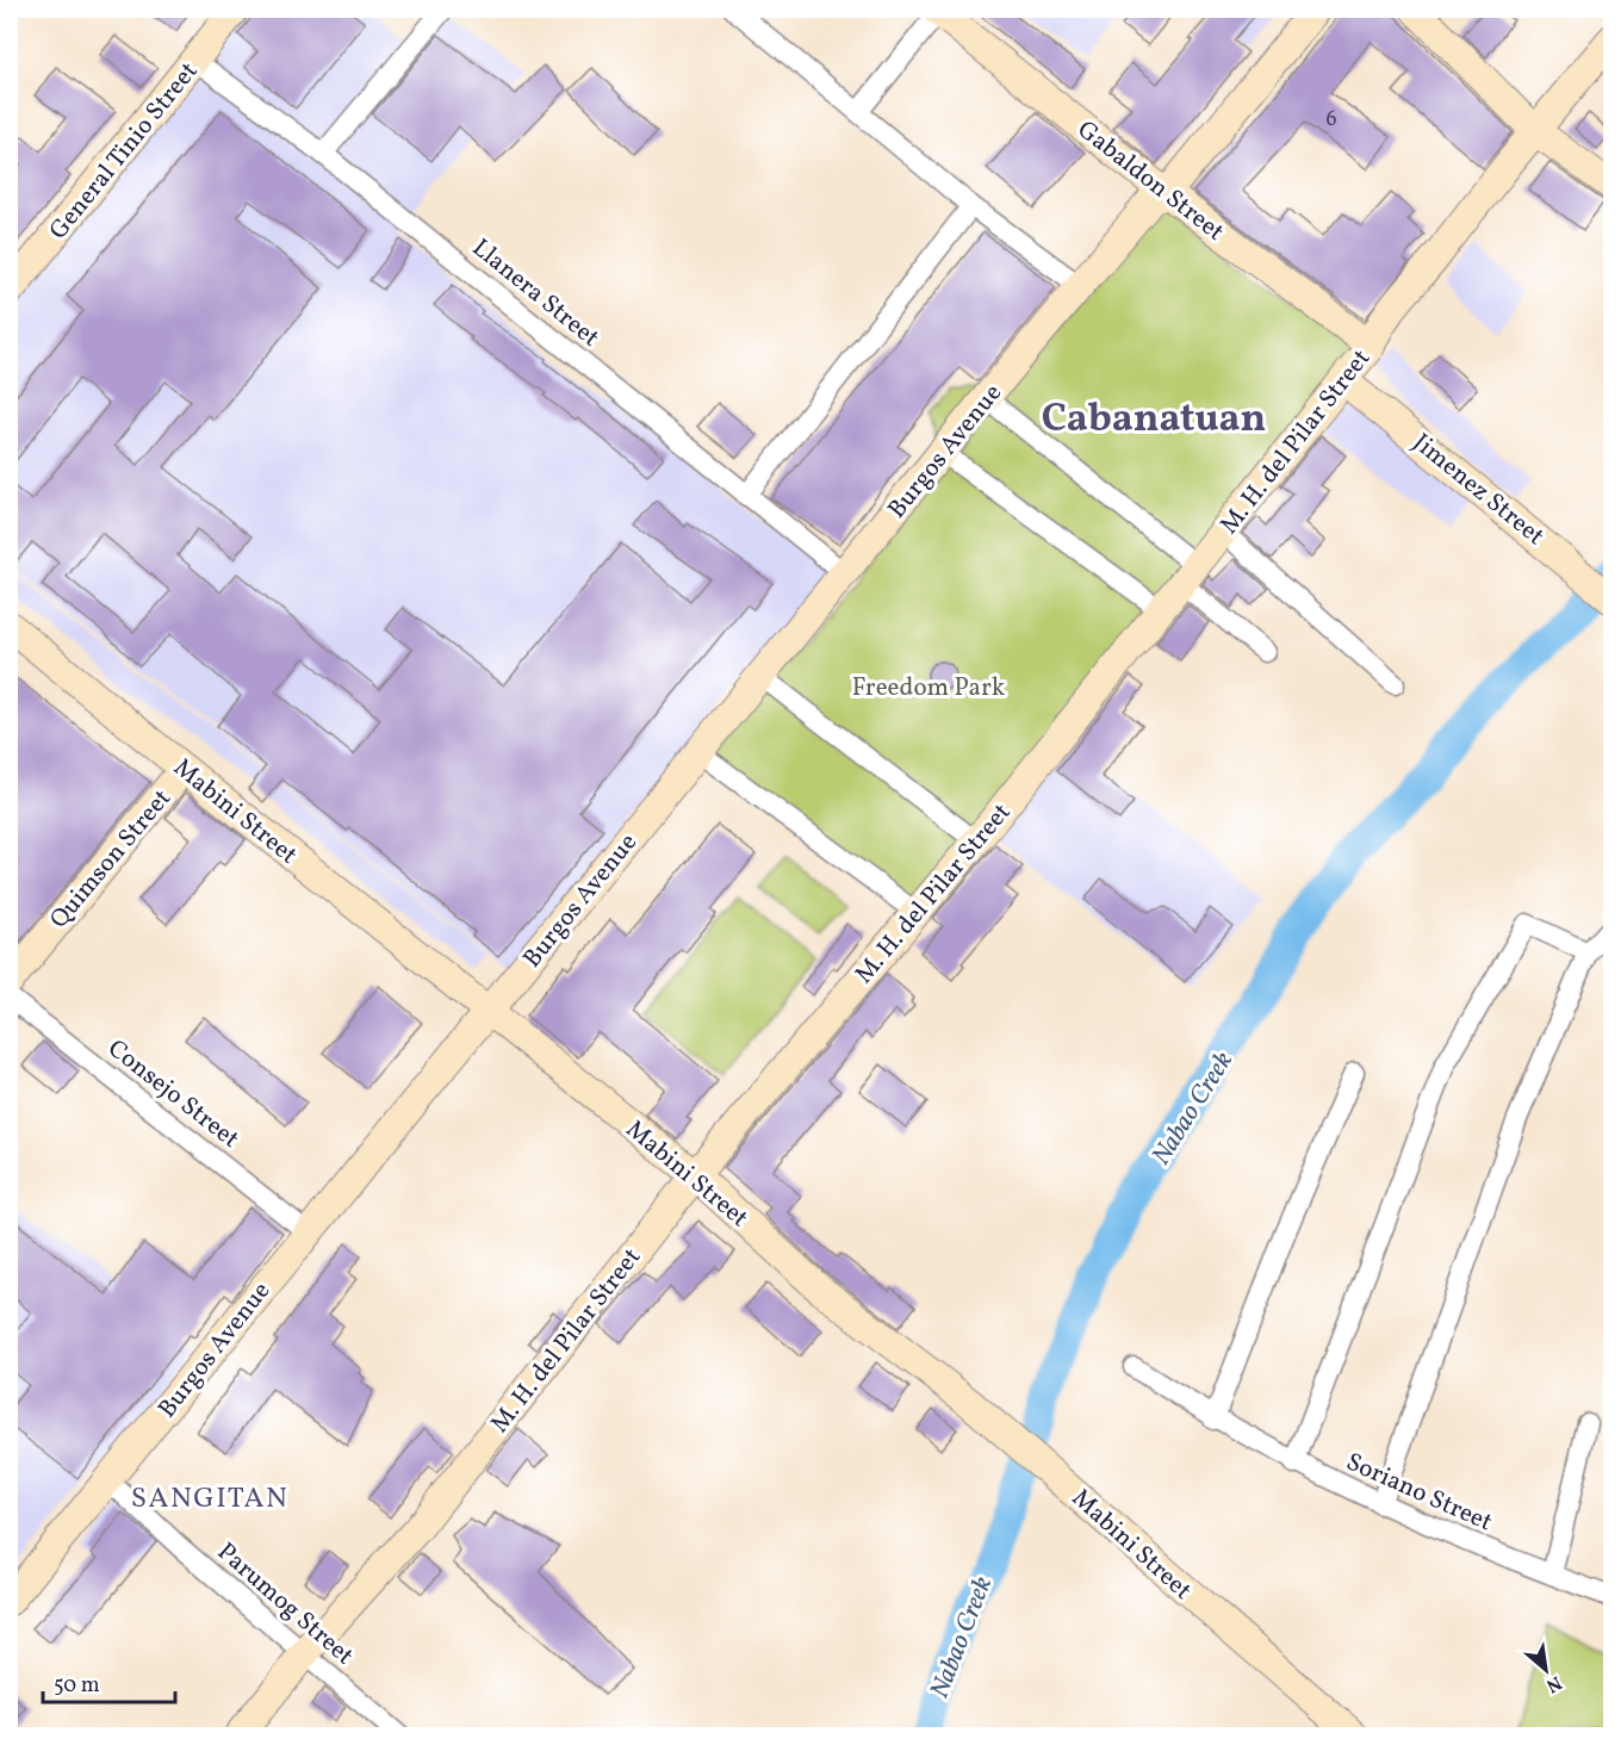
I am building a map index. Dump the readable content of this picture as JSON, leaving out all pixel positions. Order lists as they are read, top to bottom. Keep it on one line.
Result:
{"streets":{"main road":["General Tinio Street","Gabaldon Street","M. H. del Pilar Street","Burgos Avenue","Jimenez Street","Mabini Street","Quimson Street"],"street":["Llanera Street","Consejo Street","Soriano Street","Parumog Street"]},"crossings":[["General Tinio Street","Llanera Street"],["Gabaldon Street","M. H. del Pilar Street"],["Gabaldon Street","Burgos Avenue"],["M. H. del Pilar Street","Jimenez Street"],["M. H. del Pilar Street","Mabini Street"],["M. H. del Pilar Street","Parumog Street"],["Burgos Avenue","Mabini Street"],["Burgos Avenue","Consejo Street"],["Burgos Avenue","Parumog Street"],["Mabini Street","Quimson Street"]],"districts":["Cabanatuan","SANGITAN"],"water":["Nabao Creek"],"parks":["Freedom Park"],"house_numbers":["6"],"scale_bar":"50 m","north":"bottom right"}
